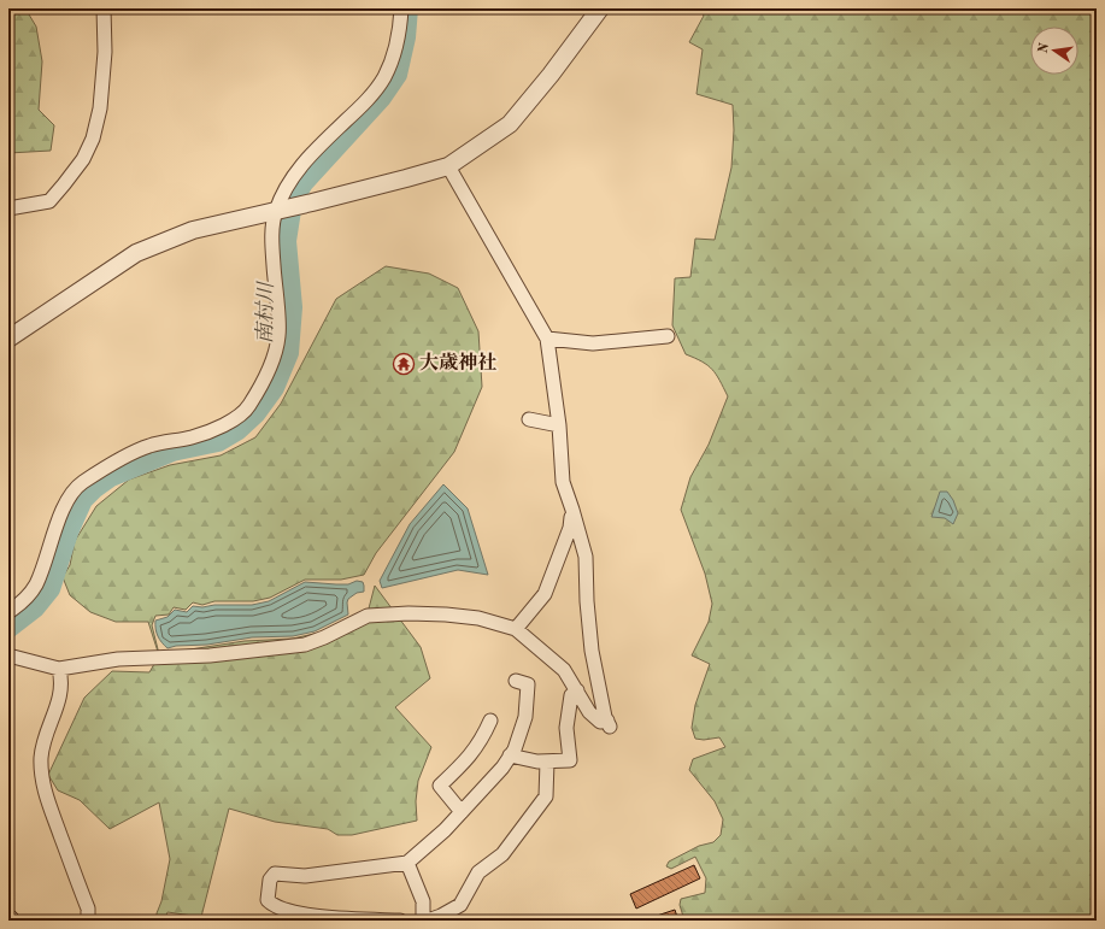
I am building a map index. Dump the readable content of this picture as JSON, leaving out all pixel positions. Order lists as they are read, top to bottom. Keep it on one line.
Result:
{"water":["南村川"],"places":{"temple":["大歳神社"]},"north":"left"}
